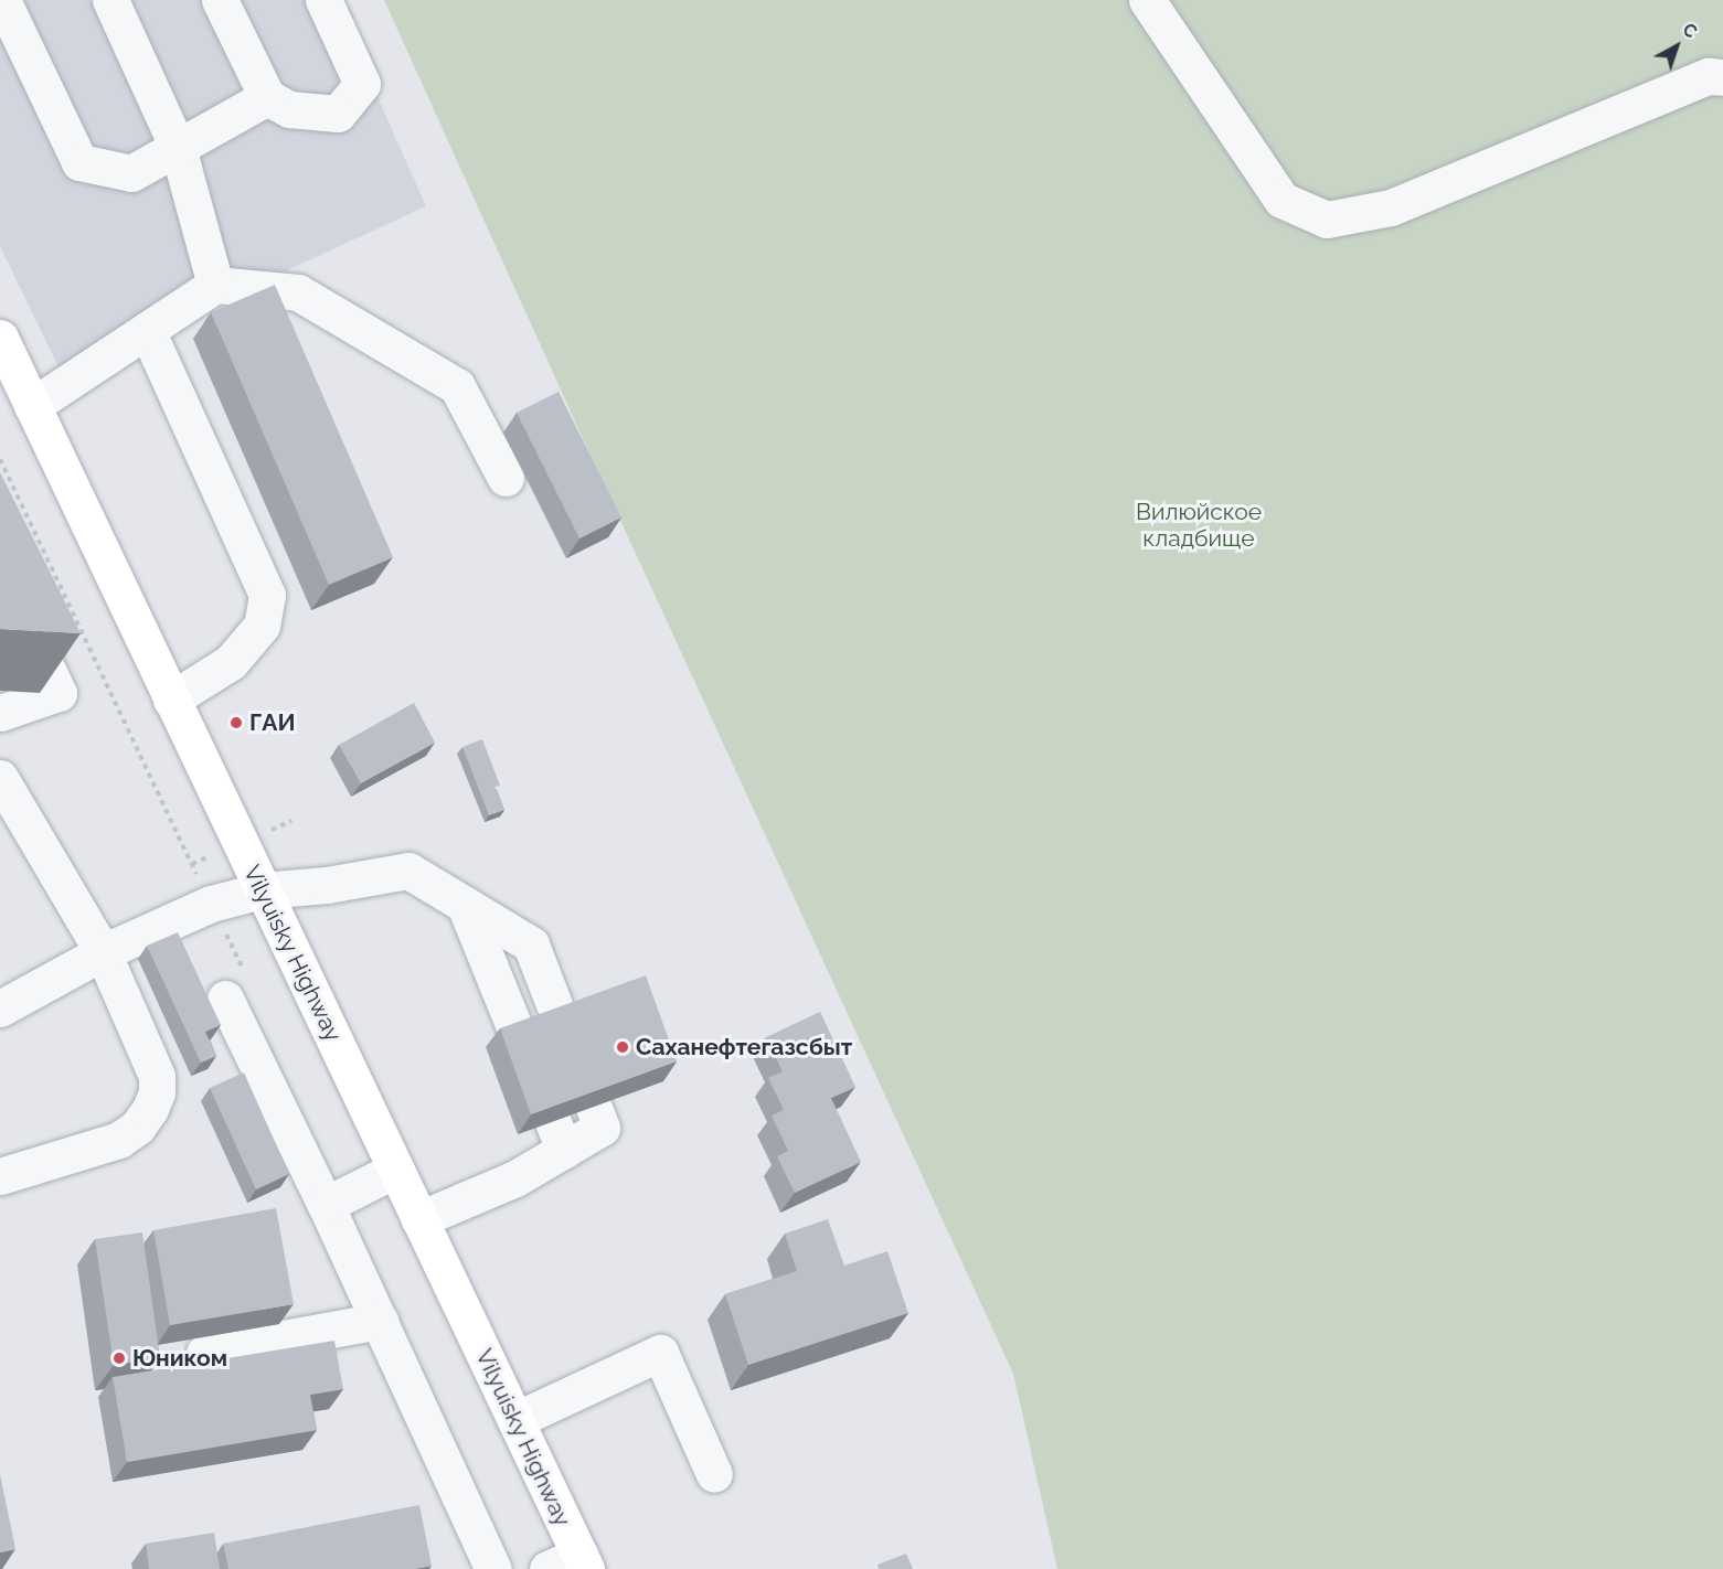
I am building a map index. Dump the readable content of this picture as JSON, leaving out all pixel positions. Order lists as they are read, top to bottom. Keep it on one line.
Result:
{"streets":{"main road":["Vilyuisky Highway"]},"parks":["Вилюйское кладбище"],"places":["ГАИ","Саханефтегазсбыт","Юником"],"north":"top right"}
